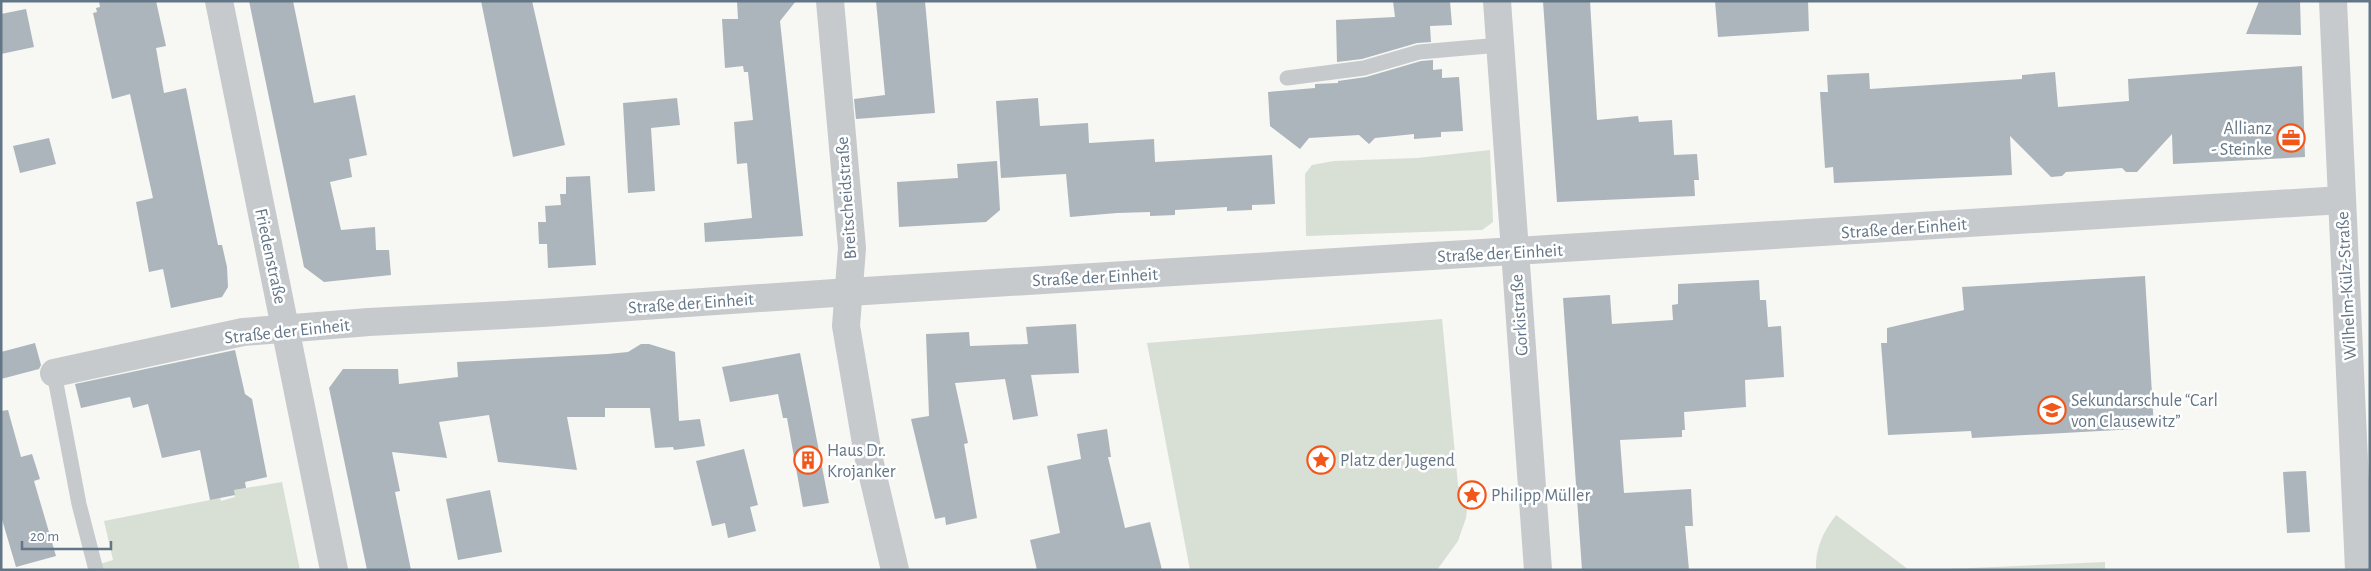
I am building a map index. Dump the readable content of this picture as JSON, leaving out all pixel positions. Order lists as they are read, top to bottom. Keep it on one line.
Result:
{"streets":{"street":["Breitscheidstraße","Straße der Einheit","Friedenstraße","Wilhelm-Külz-Straße","Gorkistraße"]},"crossings":[["Breitscheidstraße","Straße der Einheit"],["Straße der Einheit","Friedenstraße"],["Straße der Einheit","Wilhelm-Külz-Straße"],["Straße der Einheit","Gorkistraße"]],"places":{"office":["Allianz - Steinke"],"school or university":["Sekundarschule “Carl von Clausewitz”"],"building":["Haus Dr. Krojanker"],"place":["Platz der Jugend","Philipp Müller"]},"scale_bar":"20 m"}
